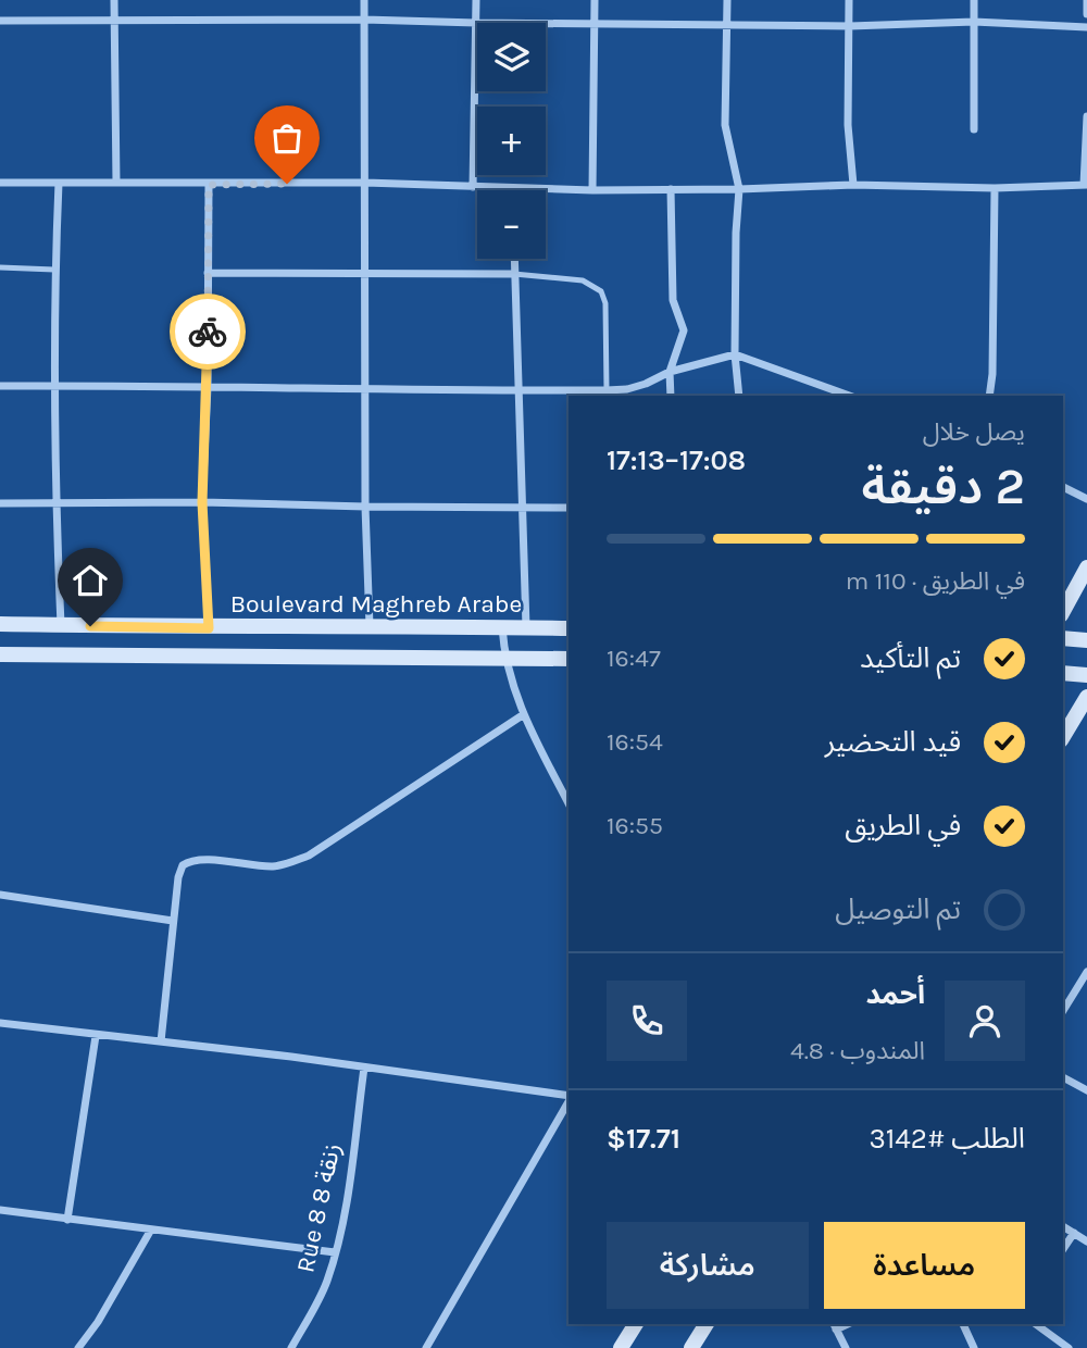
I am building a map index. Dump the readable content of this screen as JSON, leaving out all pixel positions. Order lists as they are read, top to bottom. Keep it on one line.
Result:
{"streets":{"street":["Boulevard Maghreb Arabe","Rue 8 8 زنقة"]},"page":{"map_buttons":["+","−"],"heading":["2 دقيقة","يصل خلال","17:08–17:13"],"panel":["أحمد","المندوب · 4.8","الطلب #3142","$17.71"],"bar":"في الطريق · 110 m","list":[["تم التأكيد","16:47"],["قيد التحضير","16:54"],["في الطريق","16:55"],"تم التوصيل"],"buttons":["مساعدة","مشاركة"]}}
